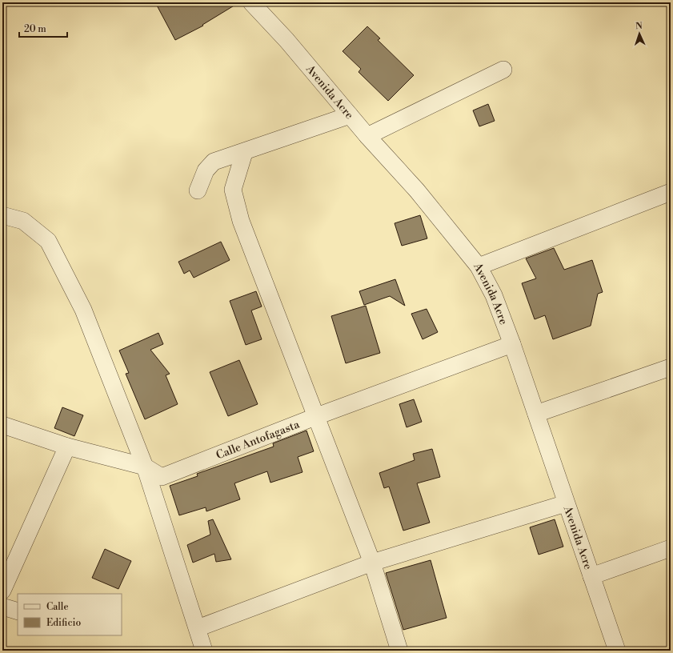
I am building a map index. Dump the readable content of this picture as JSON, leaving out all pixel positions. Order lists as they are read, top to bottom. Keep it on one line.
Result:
{"streets":{"street":["Avenida Acre","Calle Antofagasta"]},"crossings":[["Avenida Acre","Calle Antofagasta"]],"legend":["Calle","Edificio"],"scale_bar":"20 m","north":"top"}
